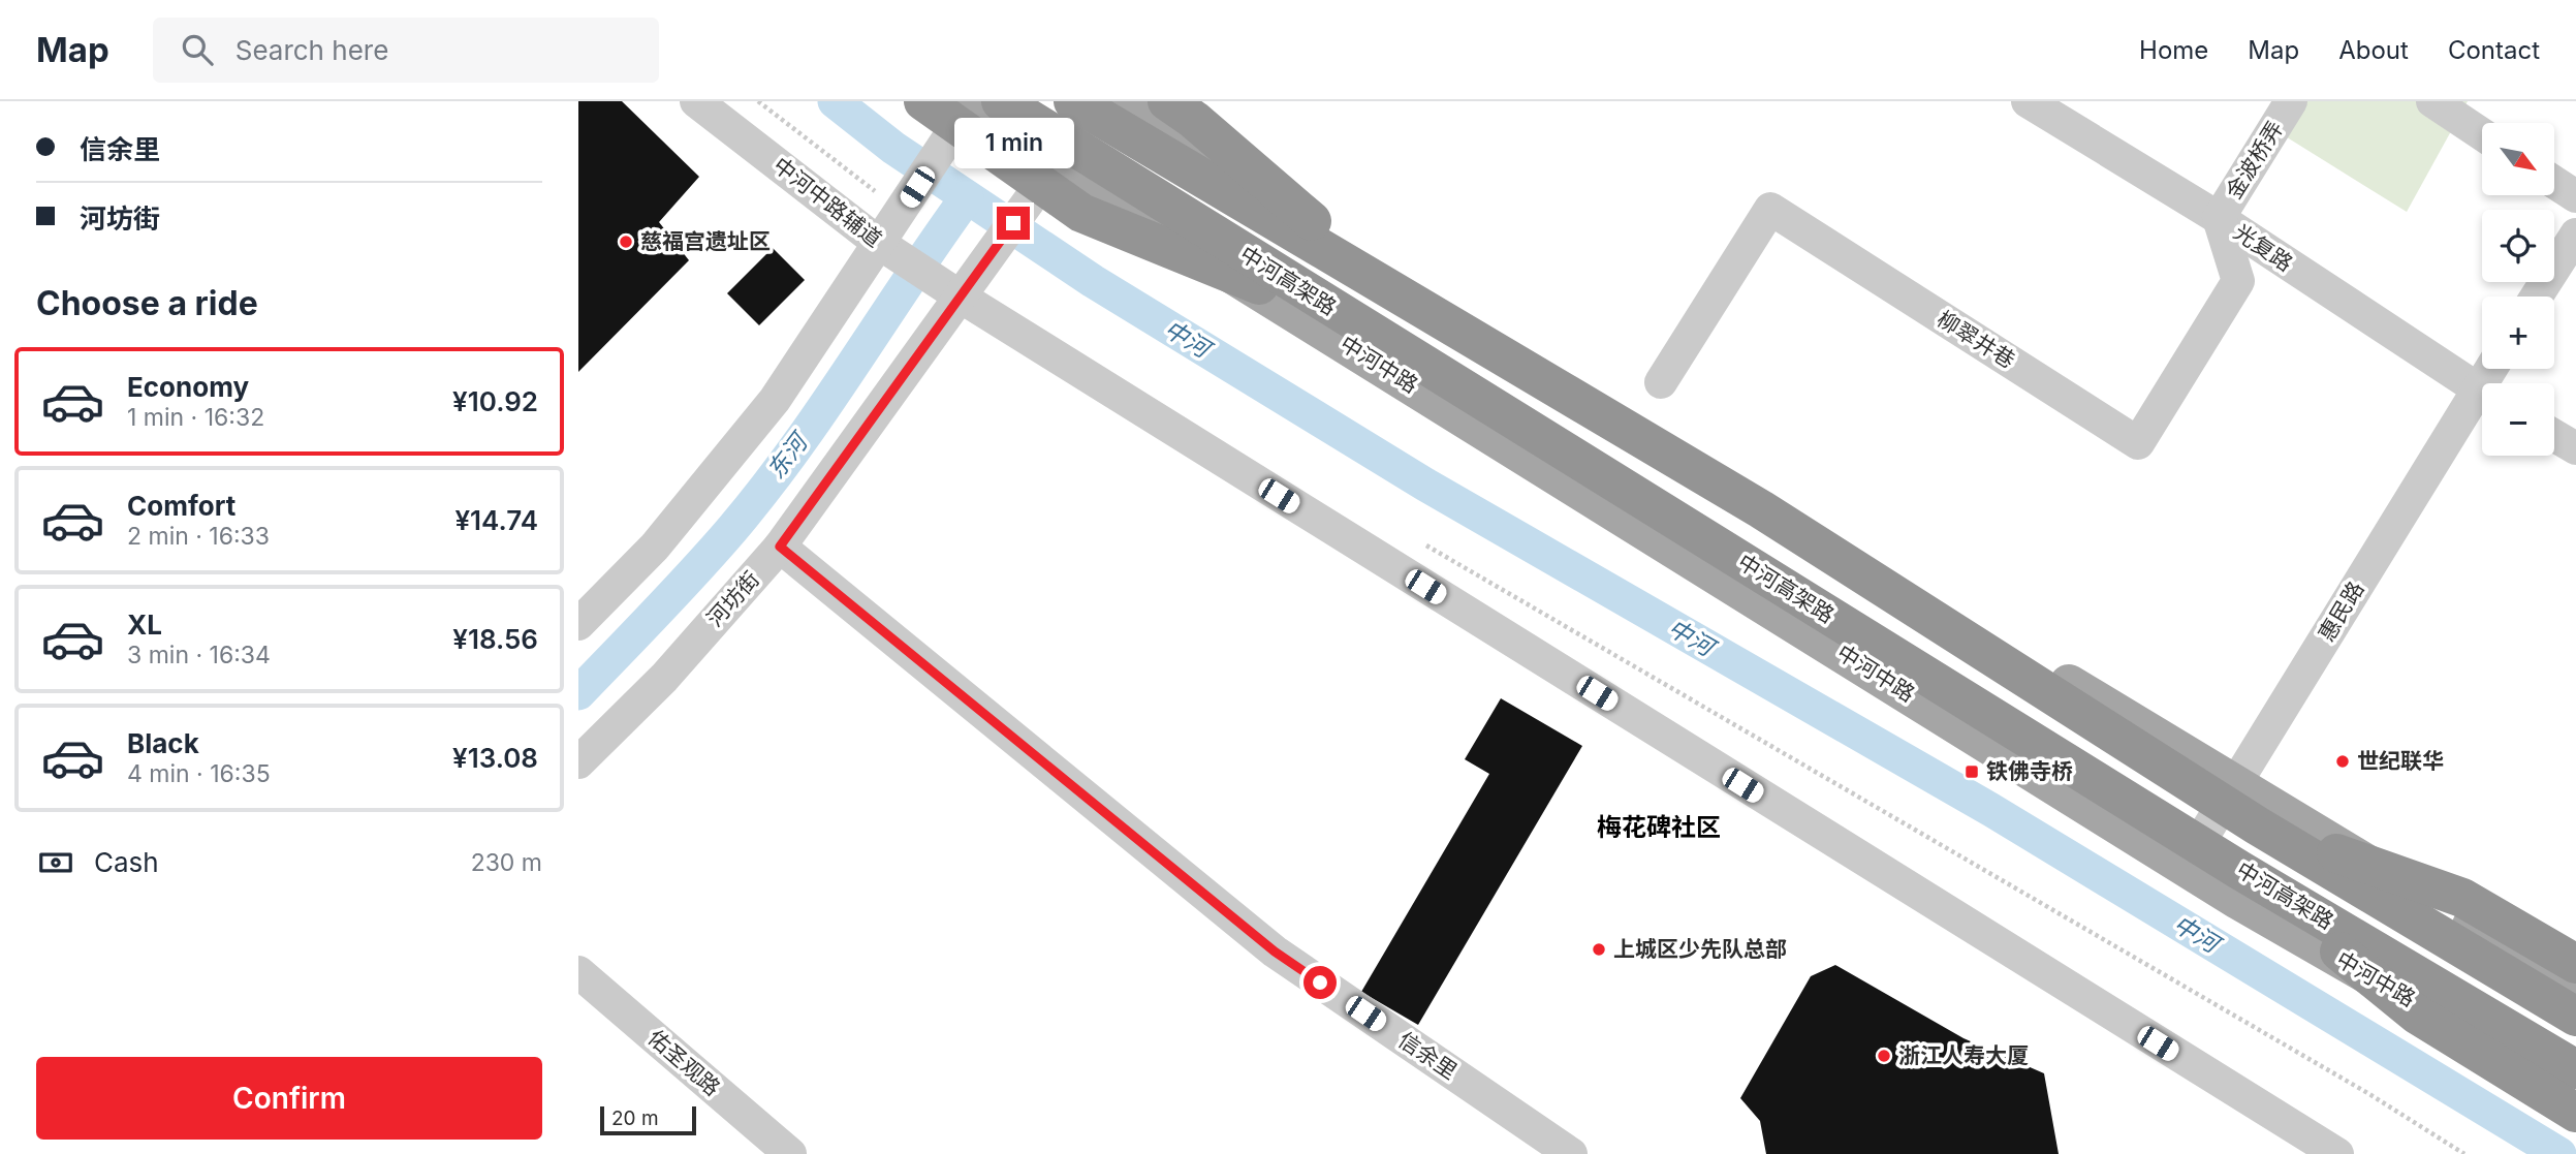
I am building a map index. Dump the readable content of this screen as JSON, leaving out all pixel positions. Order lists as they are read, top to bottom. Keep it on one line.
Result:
{"streets":{"highway":["中河高架路"],"main road":["中河中路"],"street":["金波桥弄","中河中路辅道","光复路","柳翠井巷","河坊街","惠民路","信余里","佑圣观路"]},"crossings":[["金波桥弄","光复路"],["金波桥弄","柳翠井巷"],["中河中路辅道","河坊街"],["光复路","柳翠井巷"],["中河高架路","中河中路"],["中河中路","河坊街"],["中河中路","惠民路"],["河坊街","信余里"]],"districts":["梅花碑社区"],"water":["中河","东河"],"places":{"other":["慈福宫遗址区","世纪联华","上城区少先队总部","浙江人寿大厦"],"transit":["铁佛寺桥"]},"scale_bar":"20 m","north":"bottom right","page":{"header":"Map","search":"Search here","nav":["Home","Map","About","Contact"],"banner":["信余里","河坊街"],"bubble":"1 min","map_buttons":["+","−"],"heading":"Choose a ride","list":[{"name":"Economy","note":"1 min · 16:32","value":"¥10.92"},{"name":"Comfort","note":"2 min · 16:33","value":"¥14.74"},{"name":"XL","note":"3 min · 16:34","value":"¥18.56"},{"name":"Black","note":"4 min · 16:35","value":"¥13.08"}],"pay":["Cash","230 m"],"buttons":"Confirm","scale":"20 m"}}
